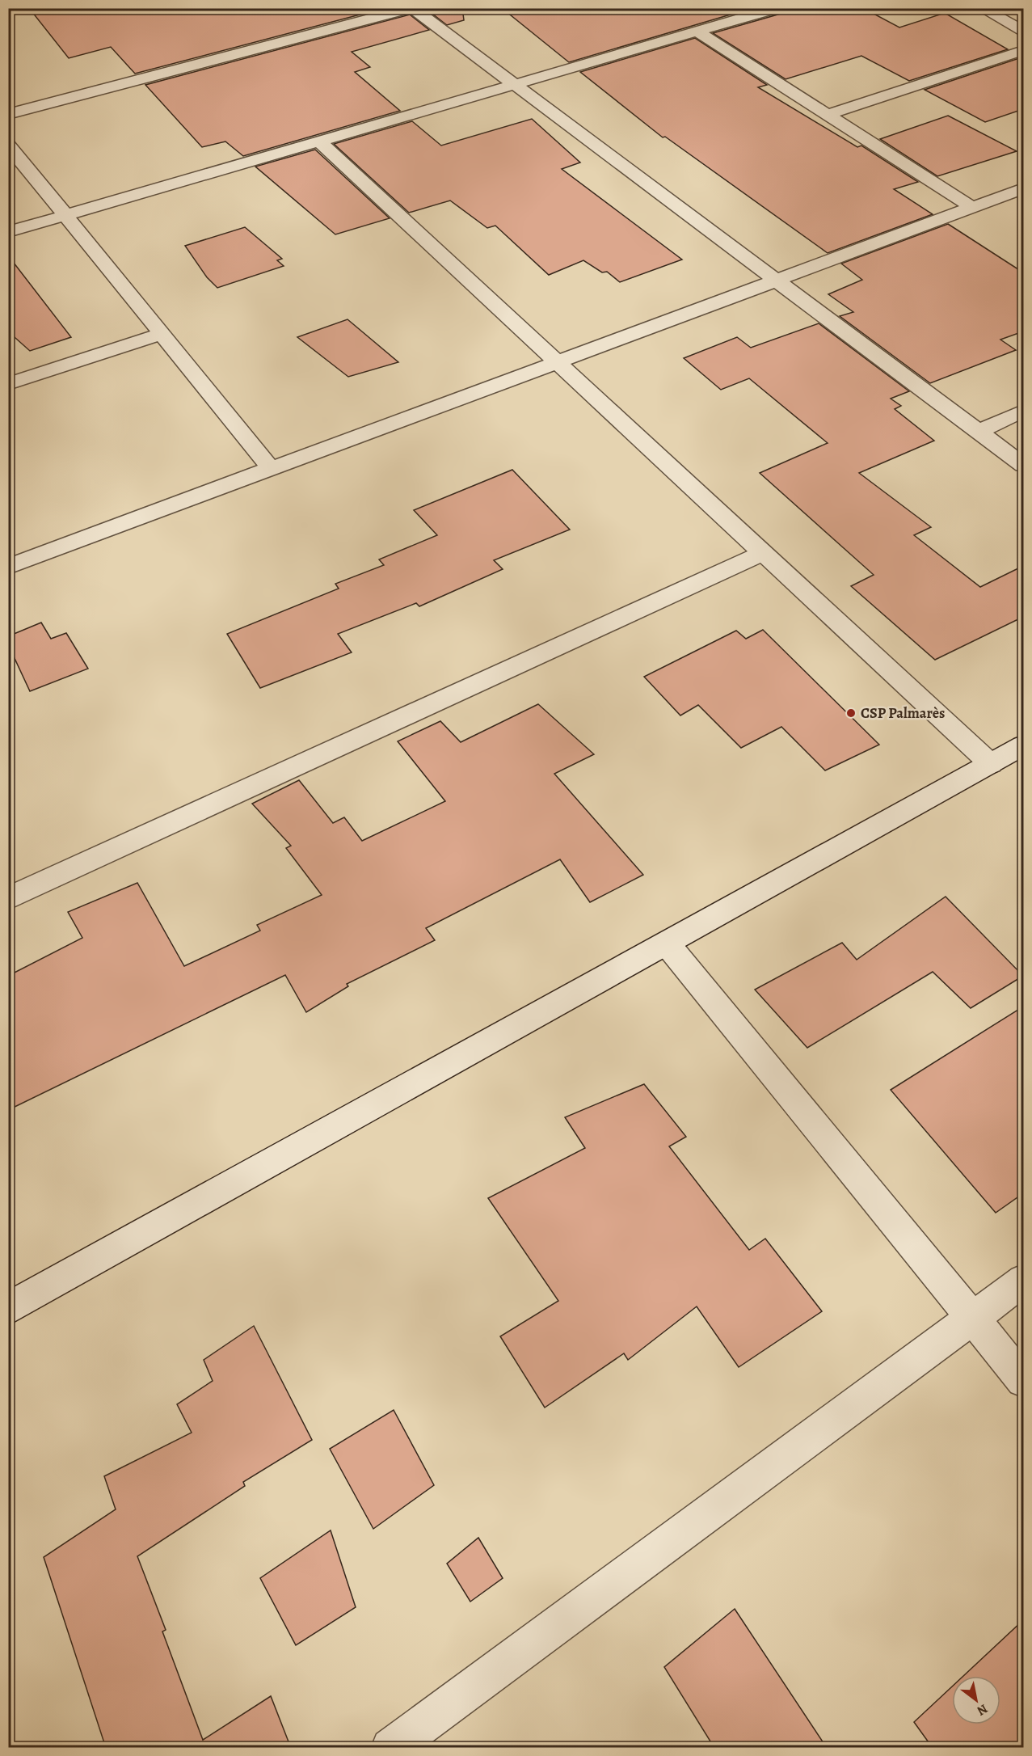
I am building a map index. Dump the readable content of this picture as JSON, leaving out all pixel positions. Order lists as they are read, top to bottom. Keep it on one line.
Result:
{"places":["CSP Palmarès"],"north":"bottom right"}
